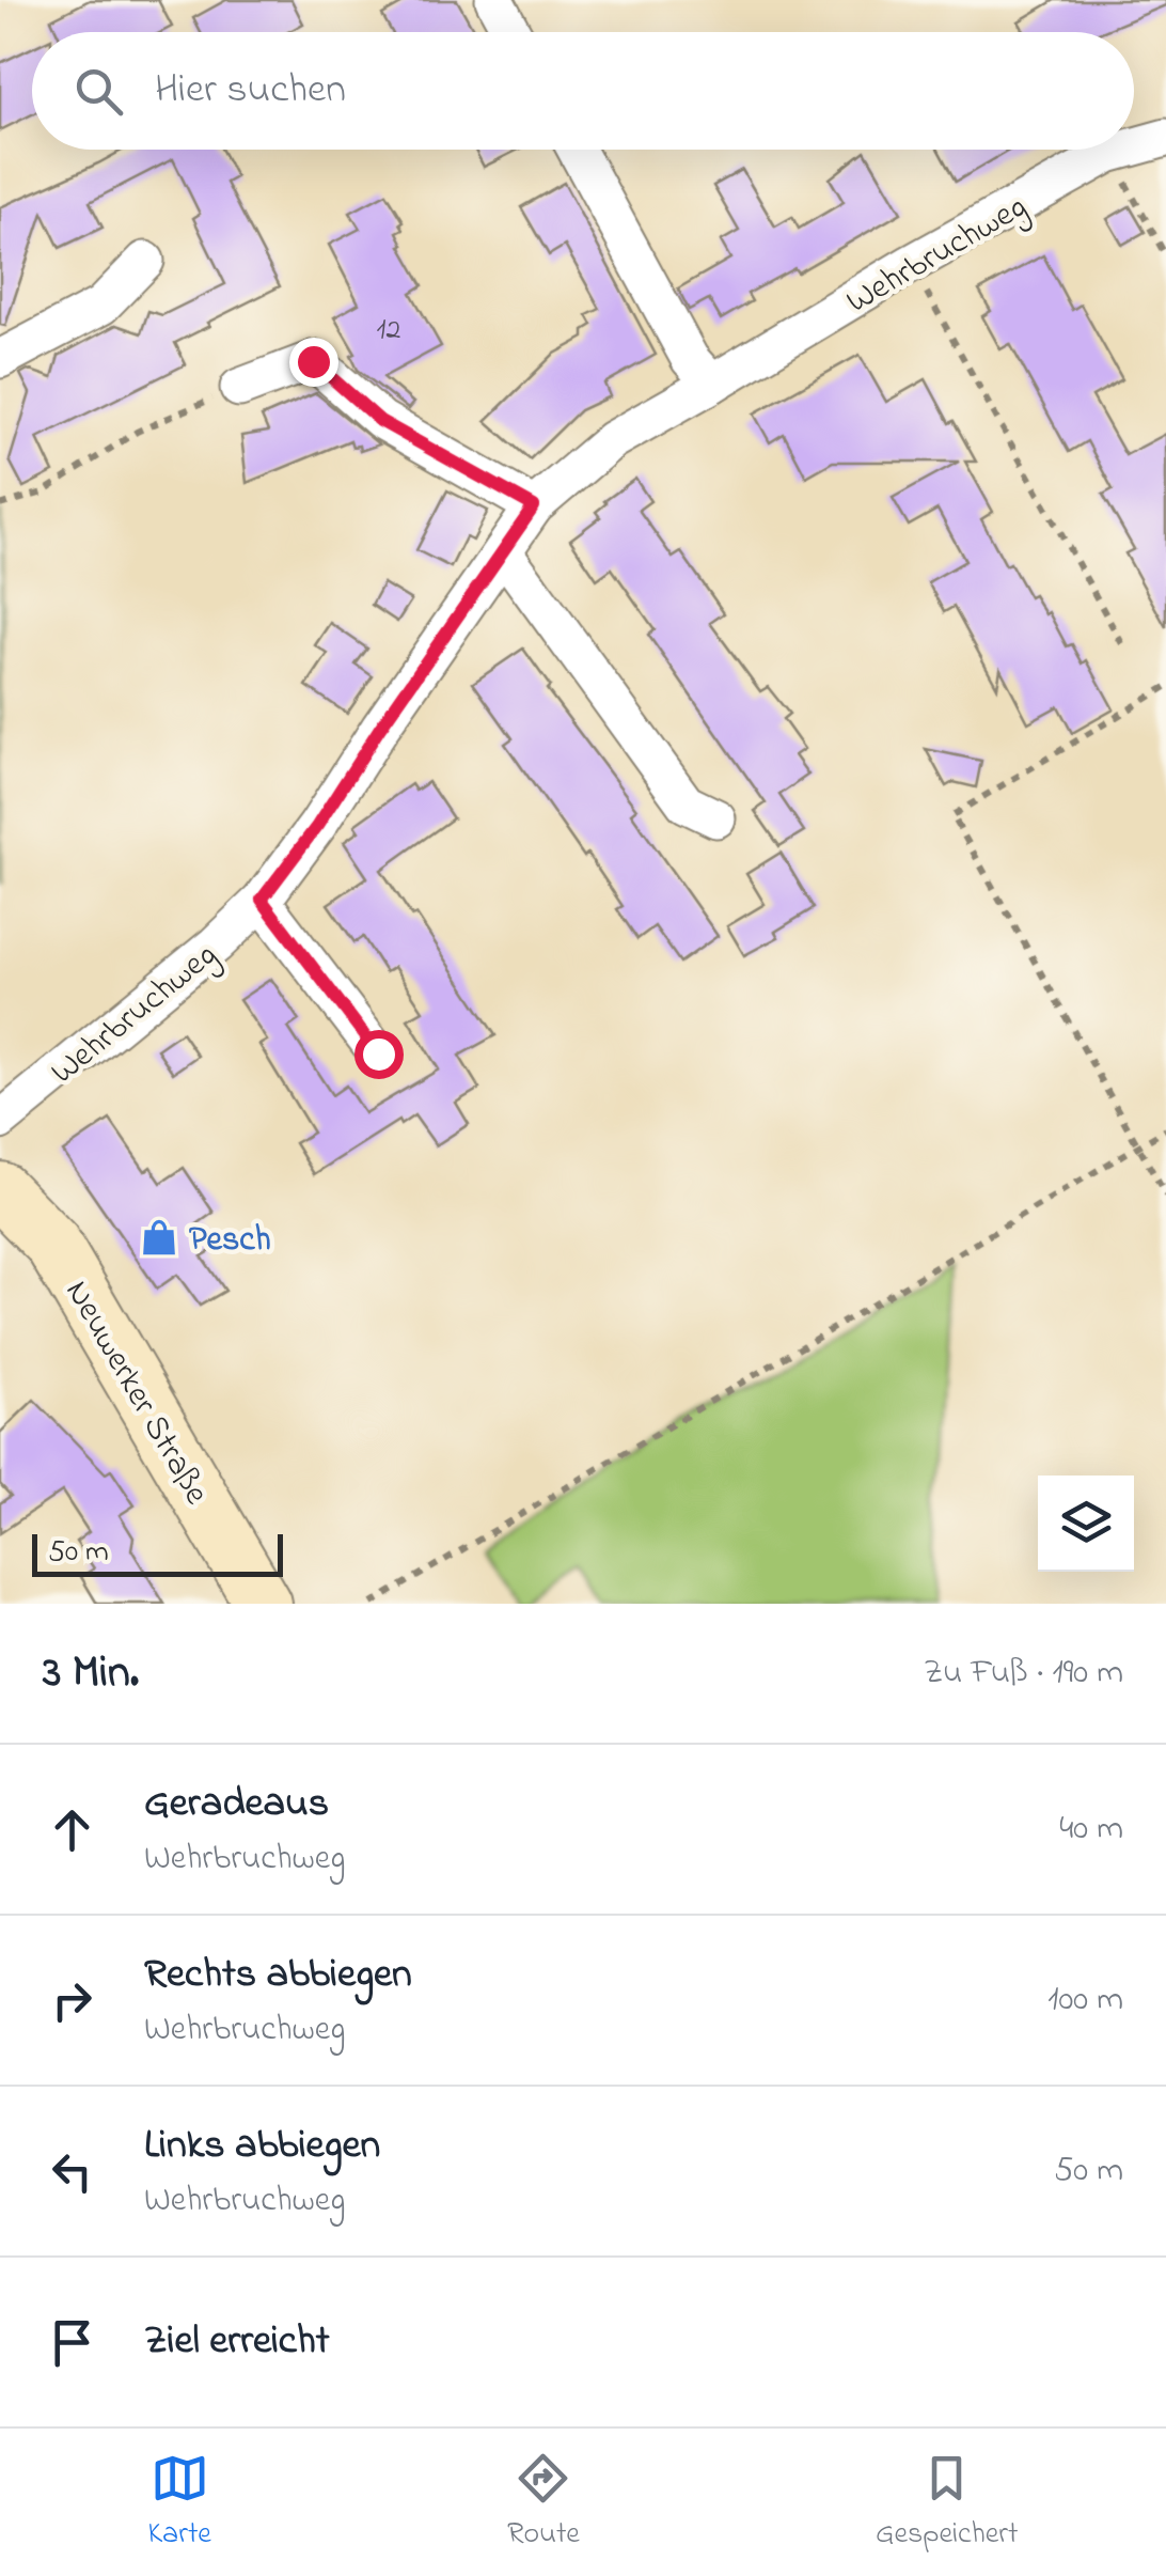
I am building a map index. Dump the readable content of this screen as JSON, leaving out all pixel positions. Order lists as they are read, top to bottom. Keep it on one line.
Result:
{"streets":{"street":["Wehrbruchweg","Neuwerker Straße"]},"places":{"shop":["Pesch"]},"house_numbers":["12"],"scale_bar":"50 m","page":{"search":"Hier suchen","scale":"50 m","heading":["3 Min.","Zu Fuß · 190 m"],"list":[["Geradeaus","Wehrbruchweg","40 m"],["Rechts abbiegen","Wehrbruchweg","100 m"],["Links abbiegen","Wehrbruchweg","50 m"],"Ziel erreicht"],"nav":["Karte","Route","Gespeichert"]}}
